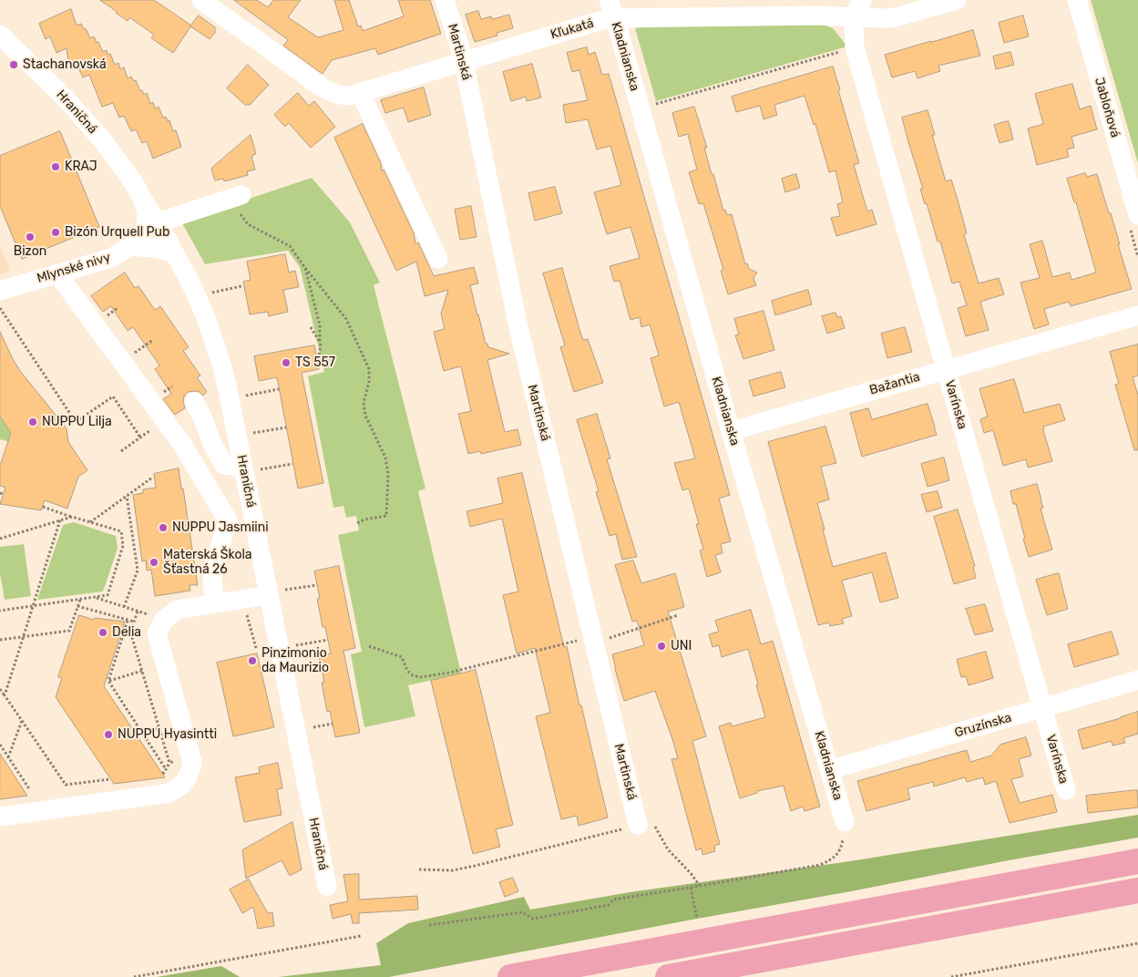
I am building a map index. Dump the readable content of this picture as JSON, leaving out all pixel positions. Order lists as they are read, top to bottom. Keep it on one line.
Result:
{"streets":{"street":["Kľukatá","Martinská","Kladnianska","Jabloňová","Hraničná","Mlynské nivy","Bažantia","Varínska","Gruzínska"]},"crossings":[["Kľukatá","Martinská"],["Kľukatá","Kladnianska"],["Kľukatá","Varínska"],["Kladnianska","Bažantia"],["Kladnianska","Gruzínska"],["Hraničná","Mlynské nivy"],["Bažantia","Varínska"],["Varínska","Gruzínska"]],"places":["Stachanovská","KRAJ","Bizón Urquell Pub","Bizon","TS 557","NUPPU Lilja","NUPPU Jasmiini","Materská Škola Šťastná 26","Delia","UNI","Pinzimonio da Maurizio","NUPPU Hyasintti"]}
